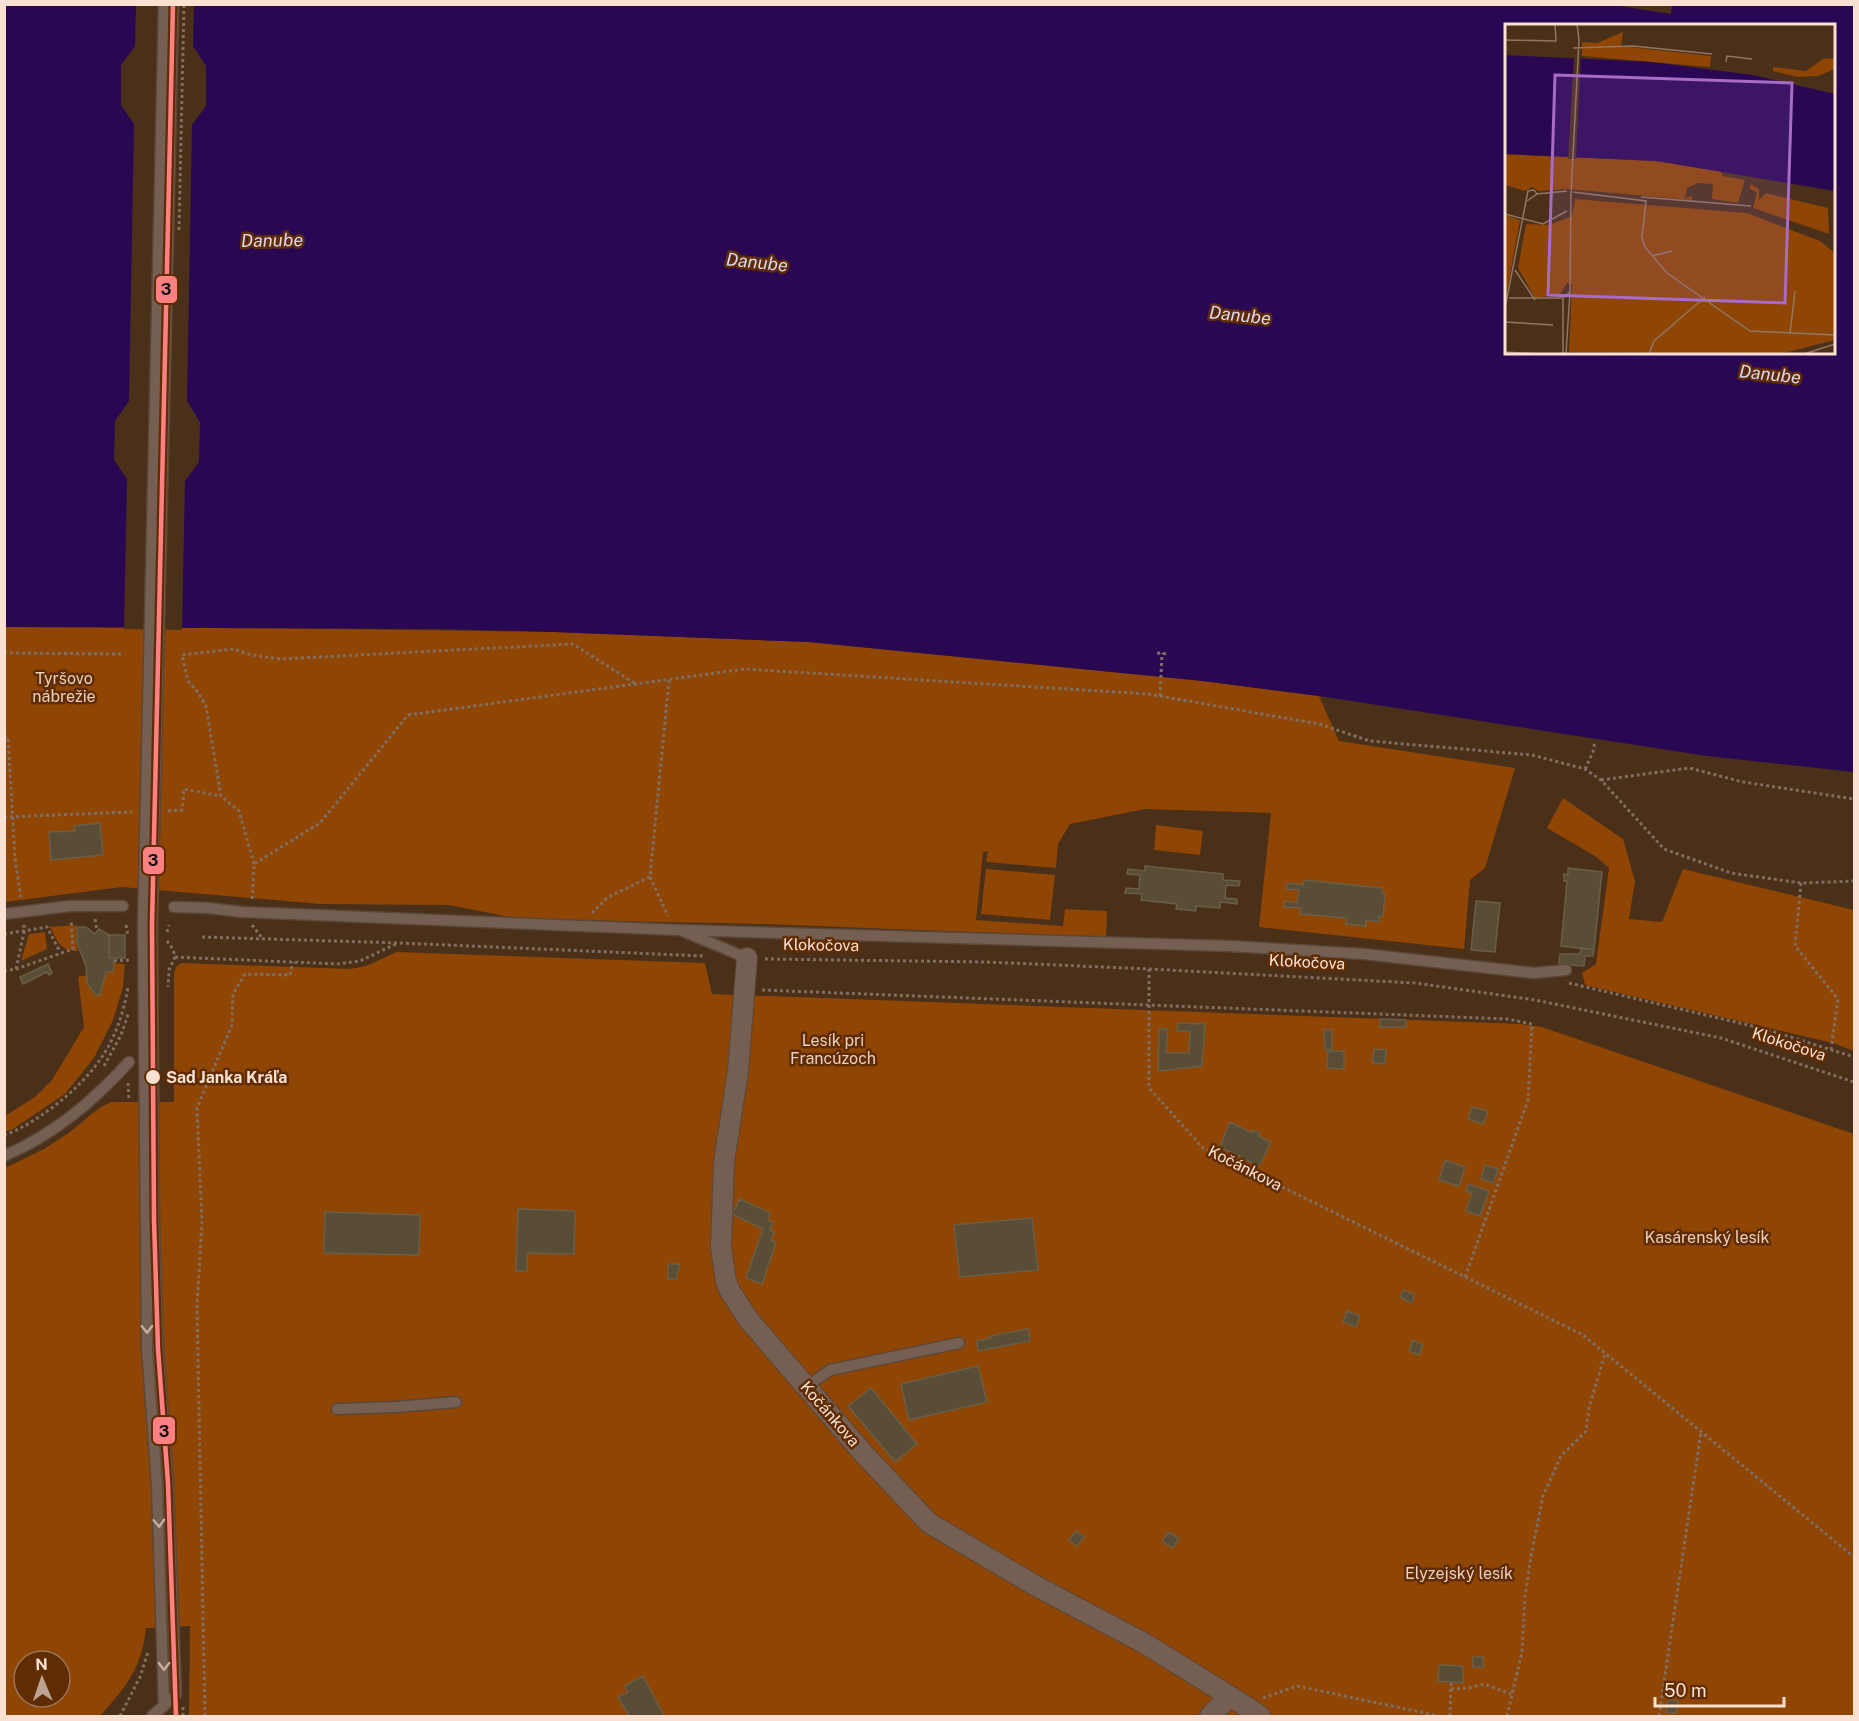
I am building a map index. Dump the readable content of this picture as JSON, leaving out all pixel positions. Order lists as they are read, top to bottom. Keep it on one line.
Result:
{"streets":{"street":["Kočánkova"],"lane":["Klokočova"]},"crossings":[["Klokočova","Kočánkova"]],"water":["Danube"],"parks":["Tyršovo nábrežie","Lesík pri Francúzoch","Kasárenský lesík","Elyzejský lesík"],"places":["Sad Janka Kráľa"],"lines":["transit line 3"],"scale_bar":"50 m","north":"top"}
